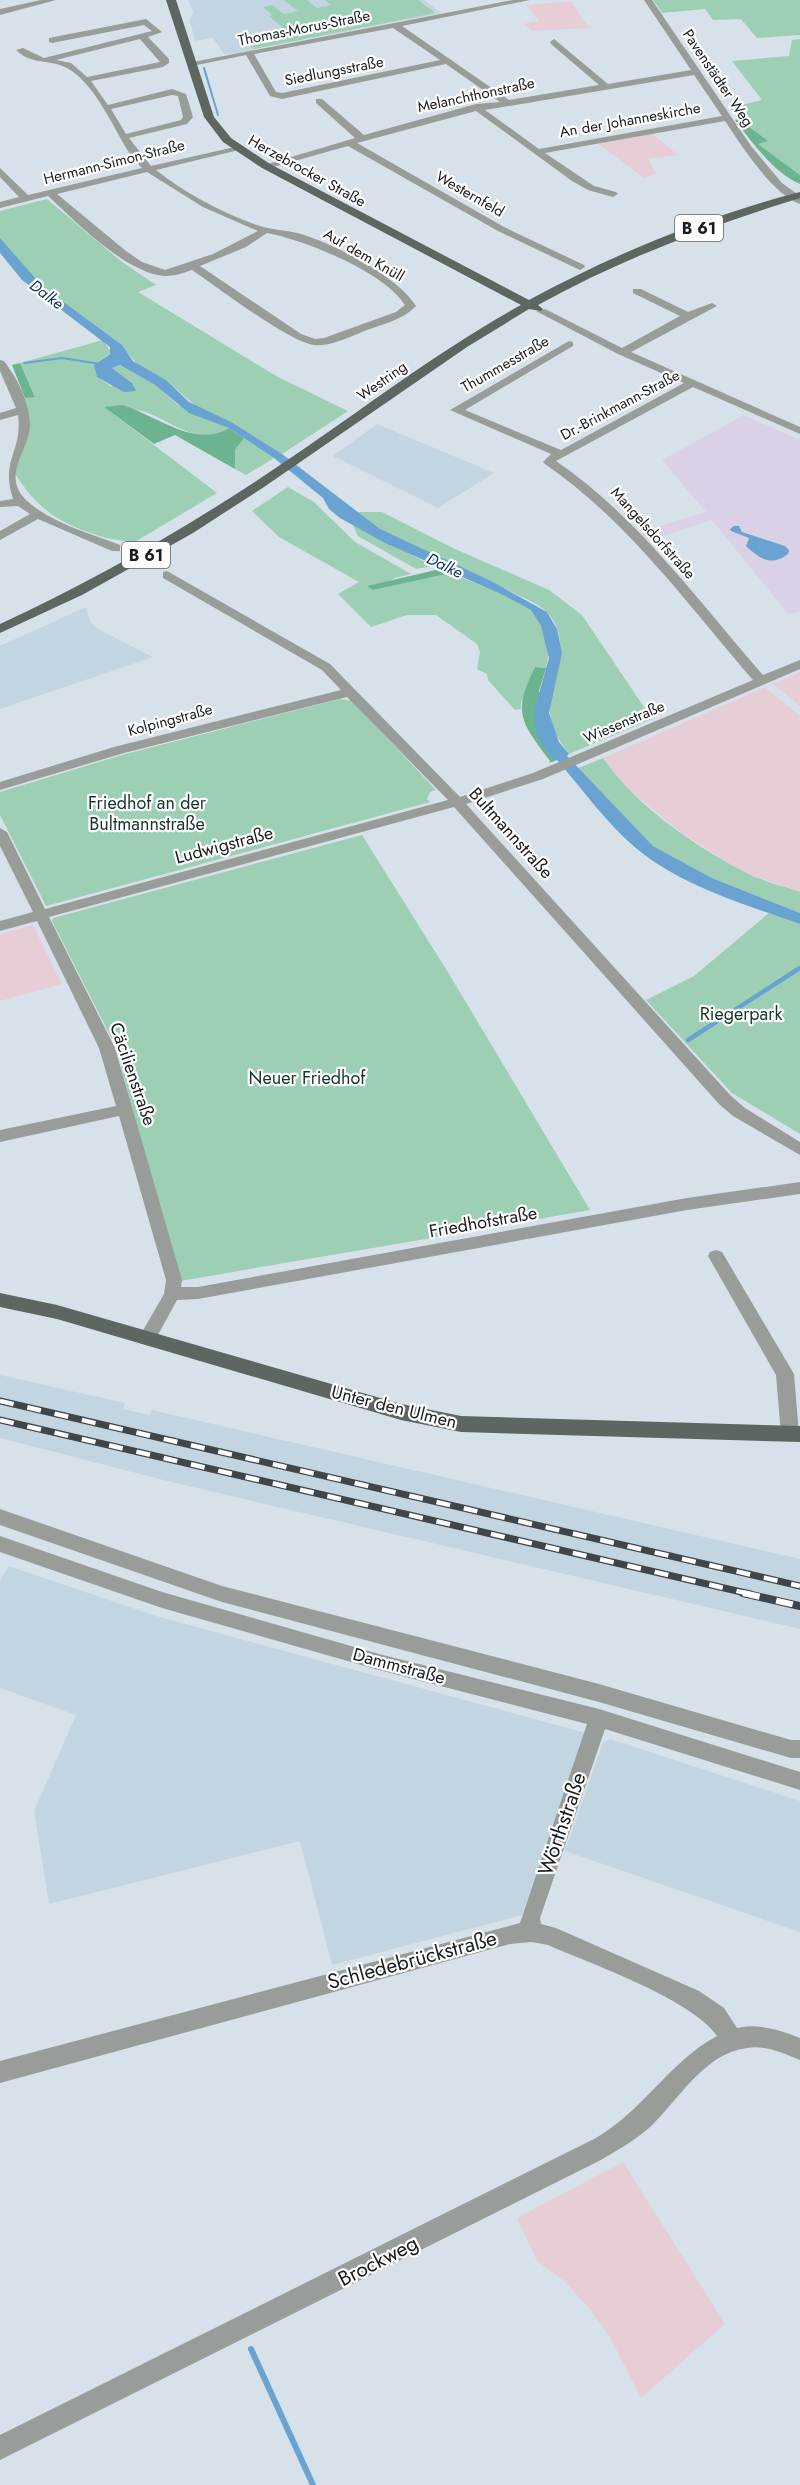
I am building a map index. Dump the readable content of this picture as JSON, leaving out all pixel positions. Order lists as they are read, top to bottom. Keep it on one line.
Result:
{"streets":{"main road":["Herzebrocker Straße","B 61","Westring","Unter den Ulmen"],"street":["Thomas-Morus-Straße","Siedlungsstraße","Pavenstädter Weg","Melanchthonstraße","An der Johanneskirche","Hermann-Simon-Straße","Westernfeld","Auf dem Knüll","Thummesstraße","Dr.-Brinkmann-Straße","Mangelsdorfstraße","Kolpingstraße","Wiesenstraße","Bultmannstraße","Ludwigstraße","Cäcilienstraße","Friedhofstraße","Dammstraße","Wörthstraße","Schledebrückstraße","Brockweg"]},"crossings":[["Thomas-Morus-Straße","Siedlungsstraße"],["Thomas-Morus-Straße","Herzebrocker Straße"],["Pavenstädter Weg","Melanchthonstraße"],["Pavenstädter Weg","An der Johanneskirche"],["Pavenstädter Weg","Westring"],["Melanchthonstraße","An der Johanneskirche"],["Melanchthonstraße","Herzebrocker Straße"],["Melanchthonstraße","Westernfeld"],["Hermann-Simon-Straße","Herzebrocker Straße"],["Hermann-Simon-Straße","Auf dem Knüll"],["Herzebrocker Straße","Westring"],["Herzebrocker Straße","Dr.-Brinkmann-Straße"],["Thummesstraße","Dr.-Brinkmann-Straße"],["Thummesstraße","Mangelsdorfstraße"],["Dr.-Brinkmann-Straße","Mangelsdorfstraße"],["Mangelsdorfstraße","Wiesenstraße"],["Kolpingstraße","Bultmannstraße"],["Wiesenstraße","Bultmannstraße"],["Wiesenstraße","Ludwigstraße"],["Bultmannstraße","Ludwigstraße"],["Ludwigstraße","Cäcilienstraße"],["Cäcilienstraße","Friedhofstraße"],["Dammstraße","Wörthstraße"],["Wörthstraße","Schledebrückstraße"],["Schledebrückstraße","Brockweg"]],"water":["Dalke"],"parks":["Friedhof an der Bultmannstraße","Riegerpark","Neuer Friedhof"]}
